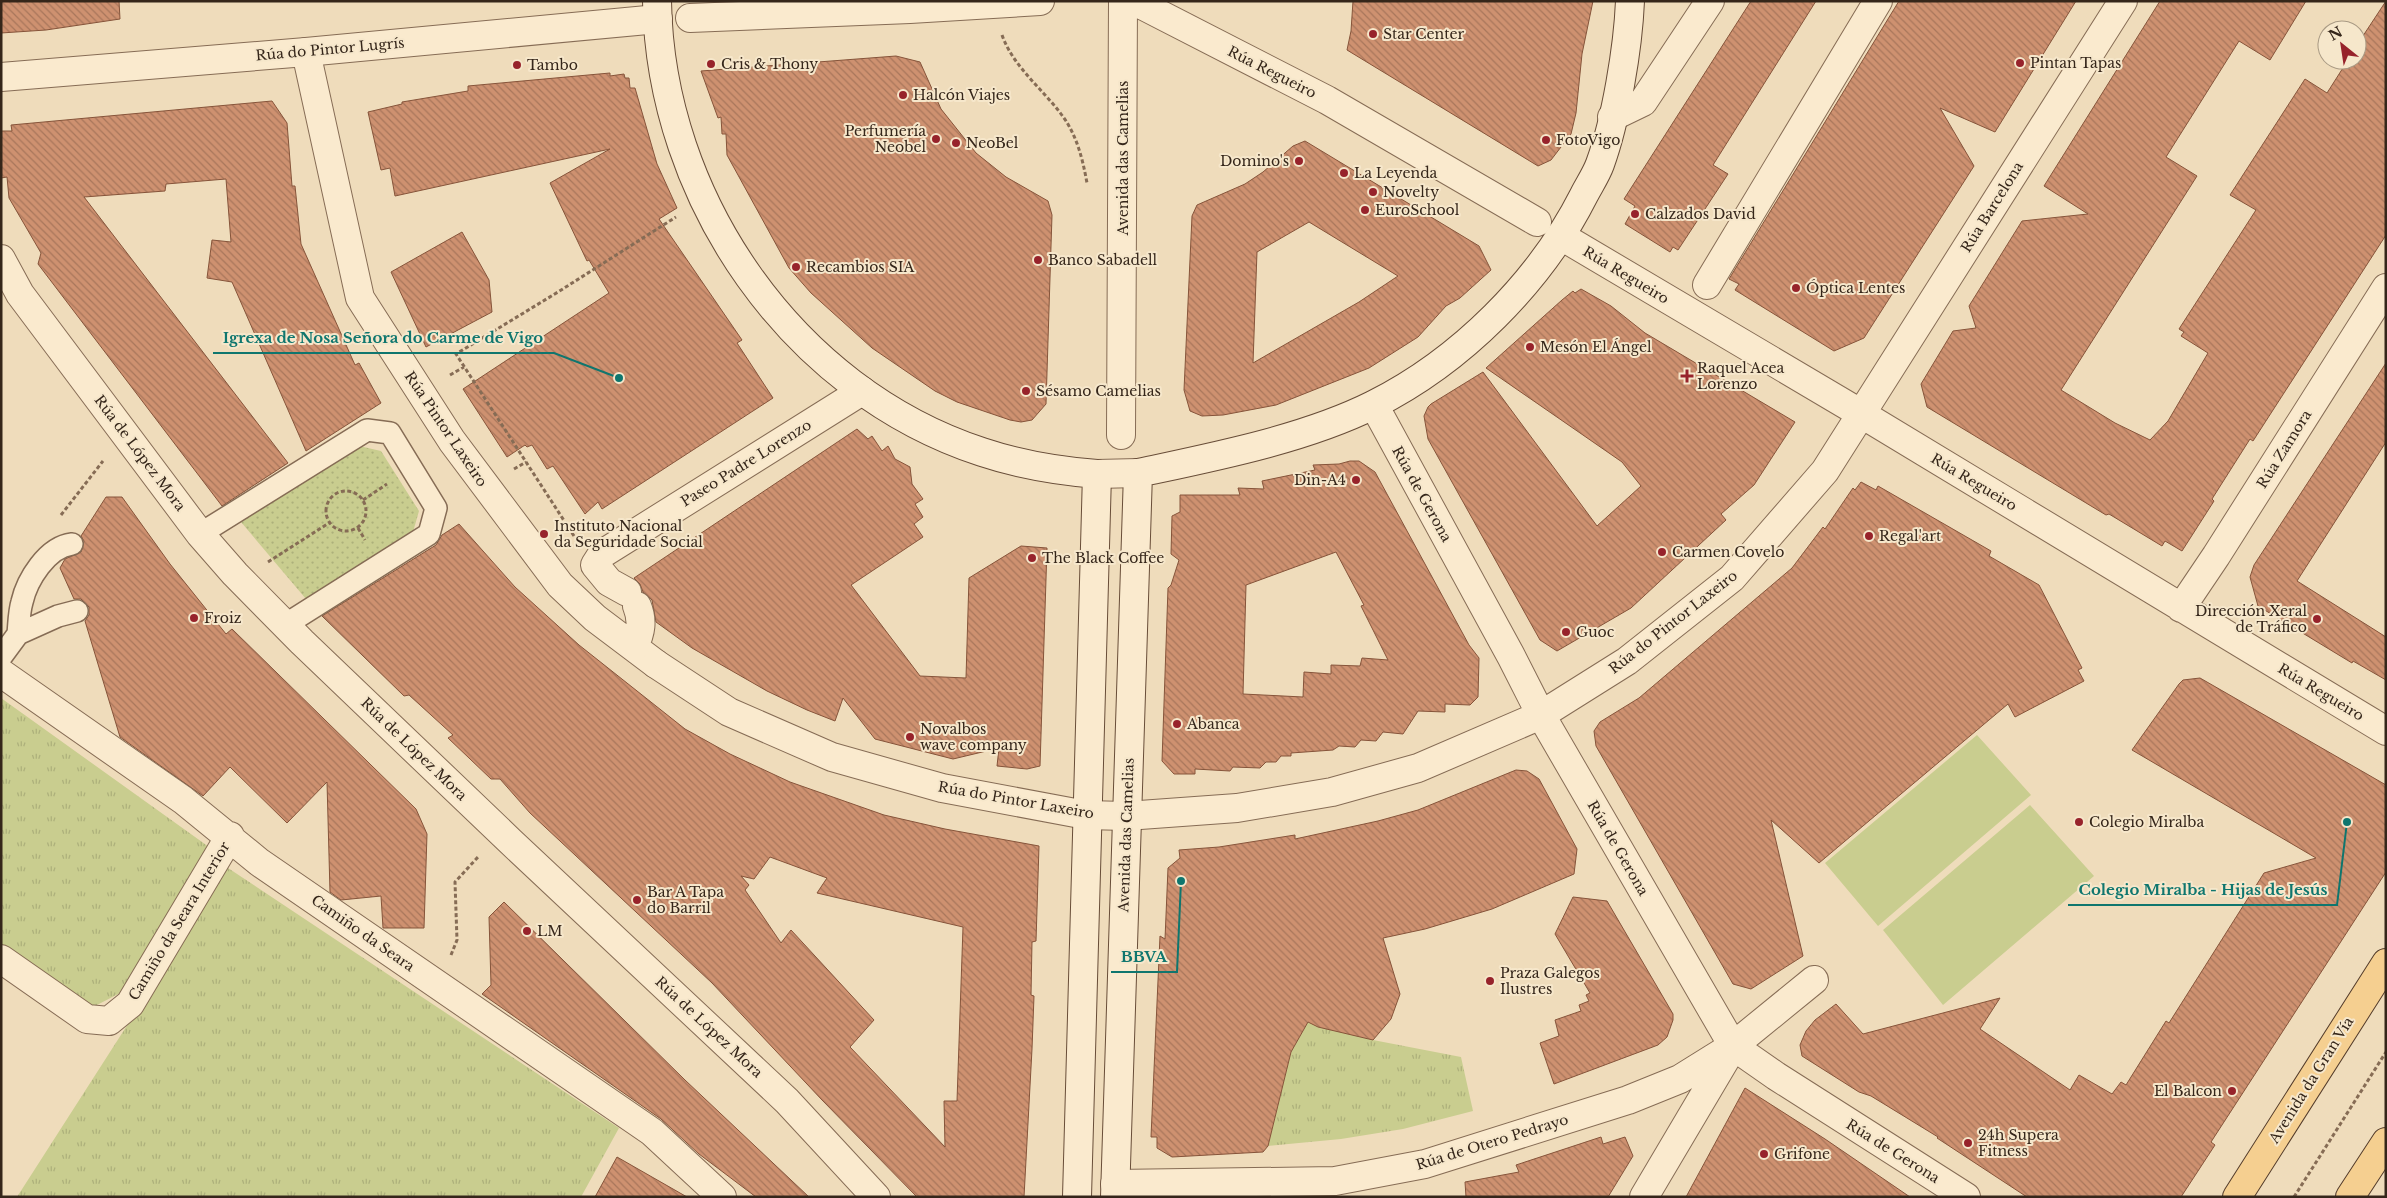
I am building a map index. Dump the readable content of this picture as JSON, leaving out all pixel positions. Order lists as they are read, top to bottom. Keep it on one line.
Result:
{"streets":{"main road":["Avenida da Gran Vía"],"street":["Rúa do Pintor Lugrís","Rúa Regueiro","Avenida das Camelias","Rúa Barcelona","Rúa Pintor Laxeiro","Rúa Zamora","Rúa de López Mora","Paseo Padre Lorenzo","Rúa de Gerona","Rúa do Pintor Laxeiro","Camiño da Seara Interior","Camiño da Seara","Rúa de Otero Pedrayo"]},"crossings":[["Rúa do Pintor Lugrís","Rúa Pintor Laxeiro"],["Rúa Regueiro","Rúa Barcelona"],["Rúa Regueiro","Rúa Zamora"],["Rúa Regueiro","Rúa do Pintor Laxeiro"],["Avenida das Camelias","Rúa do Pintor Laxeiro"],["Avenida das Camelias","Rúa de Otero Pedrayo"],["Rúa Barcelona","Rúa do Pintor Laxeiro"],["Rúa Pintor Laxeiro","Rúa do Pintor Laxeiro"],["Rúa de Gerona","Rúa do Pintor Laxeiro"],["Rúa de Gerona","Rúa de Otero Pedrayo"],["Camiño da Seara Interior","Camiño da Seara"]],"places":{"other":["Star Center","Pintan Tapas","Cris & Thony","Tambo","Halcón Viajes","Perfumería Neobel","FotoVigo","NeoBel","Domino's","La Leyenda","Novelty","EuroSchool","Calzados David","Banco Sabadell","Recambios SIA","Óptica Lentes","Mesón El Ángel","Igrexa de Nosa Señora do Carme de Vigo","Sésamo Camelias","Din-A4","Instituto Nacional da Seguridade Social","Regal'art","Carmen Covelo","The Black Coffee","Froiz","Dirección Xeral de Tráfico","Guoc","Abanca","Novalbos wave company","Colegio Miralba","Colegio Miralba - Hijas de Jesús","BBVA","Bar A Tapa do Barril","LM","Praza Galegos Ilustres","El Balcon","24h Supera Fitness","Grifone"],"health":["Raquel Acea Lorenzo"]},"north":"top left"}
